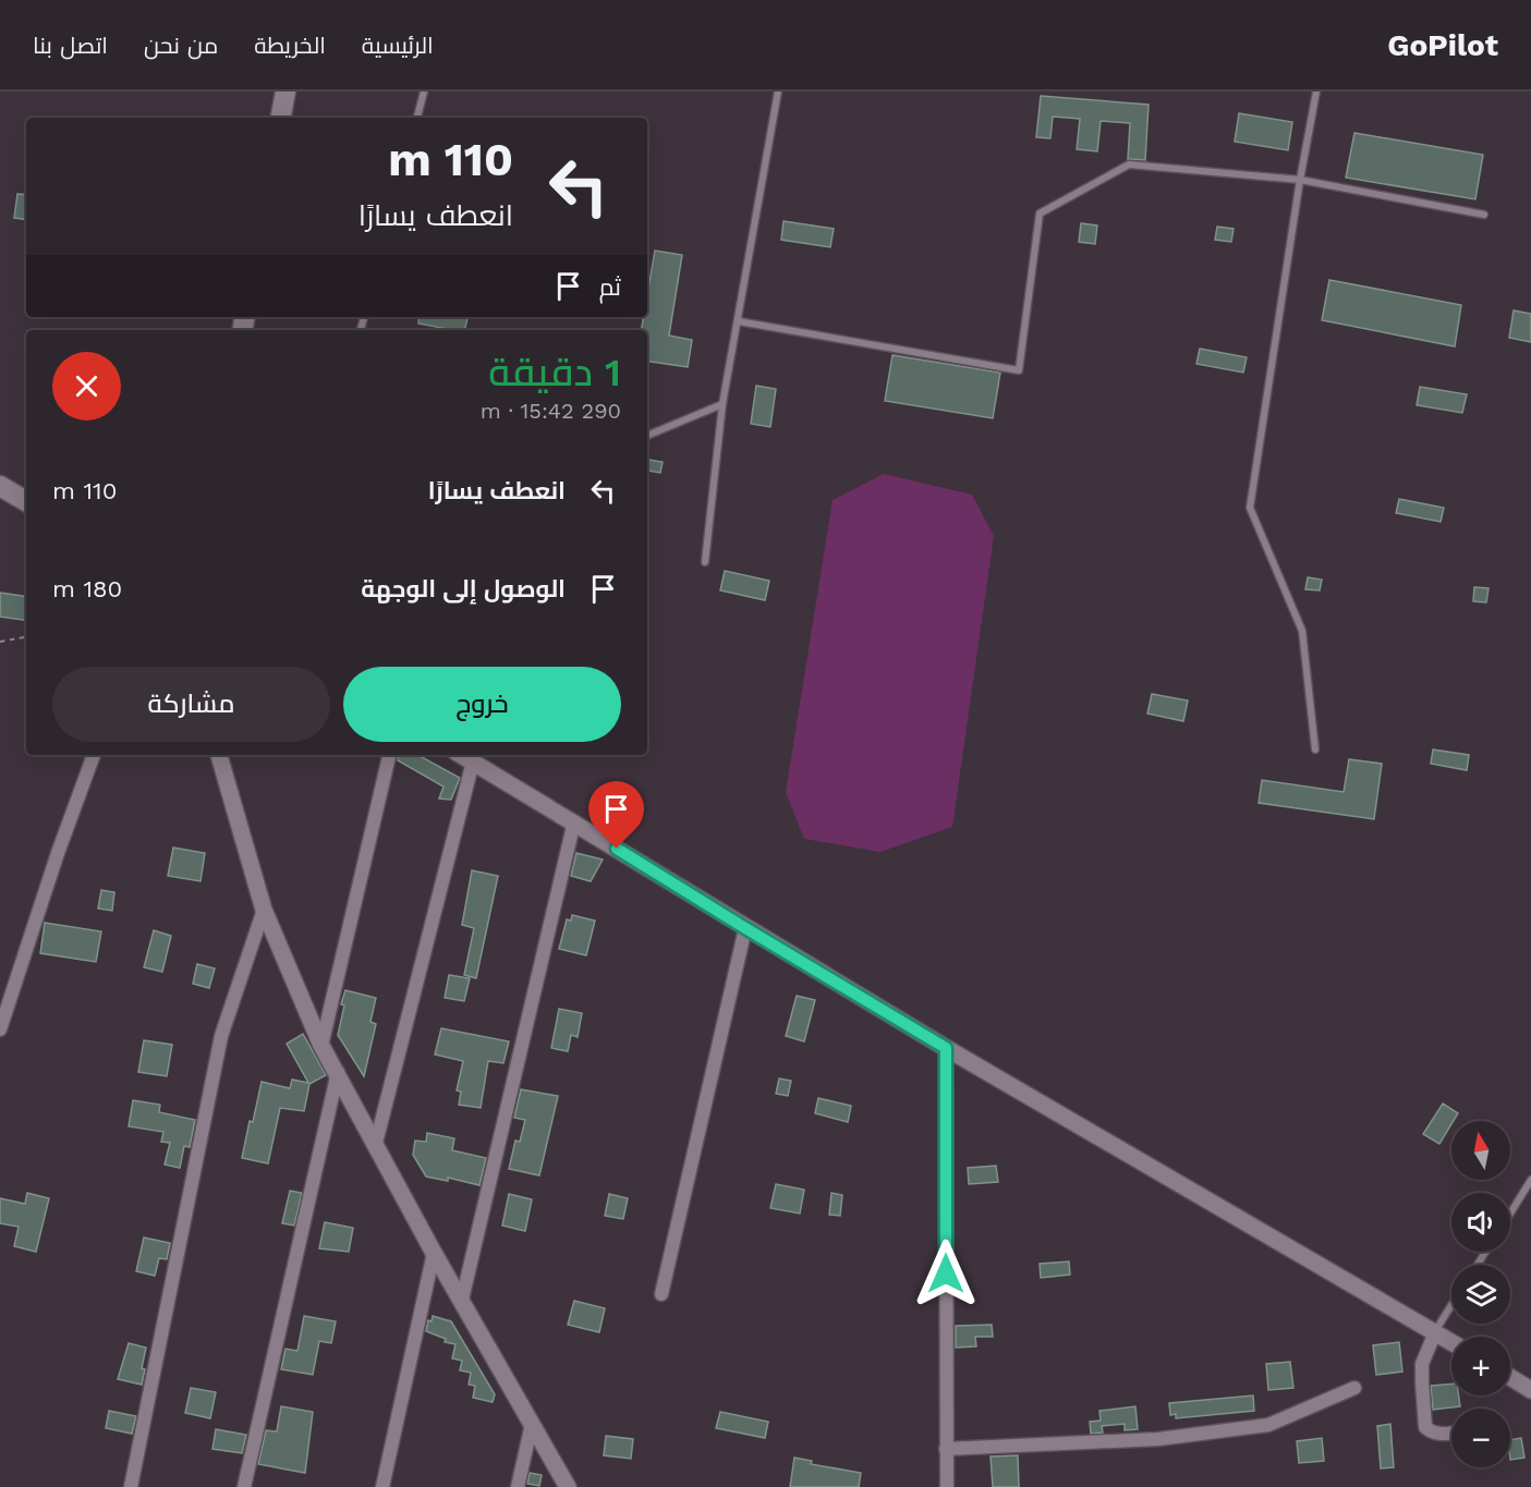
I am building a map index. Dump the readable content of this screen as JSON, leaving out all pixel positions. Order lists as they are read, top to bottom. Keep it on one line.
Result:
{"north":"top","page":{"header":"GoPilot","nav":["الرئيسية","الخريطة","من نحن","اتصل بنا"],"turn":["110 m","انعطف يسارًا"],"then":"ثم","heading":["1 دقيقة","290 m · 15:42"],"list":[{"name":"انعطف يسارًا","value":"110 m"},{"name":"الوصول إلى الوجهة","value":"180 m"}],"buttons":["خروج","مشاركة"],"map_buttons":["+","−"]}}
